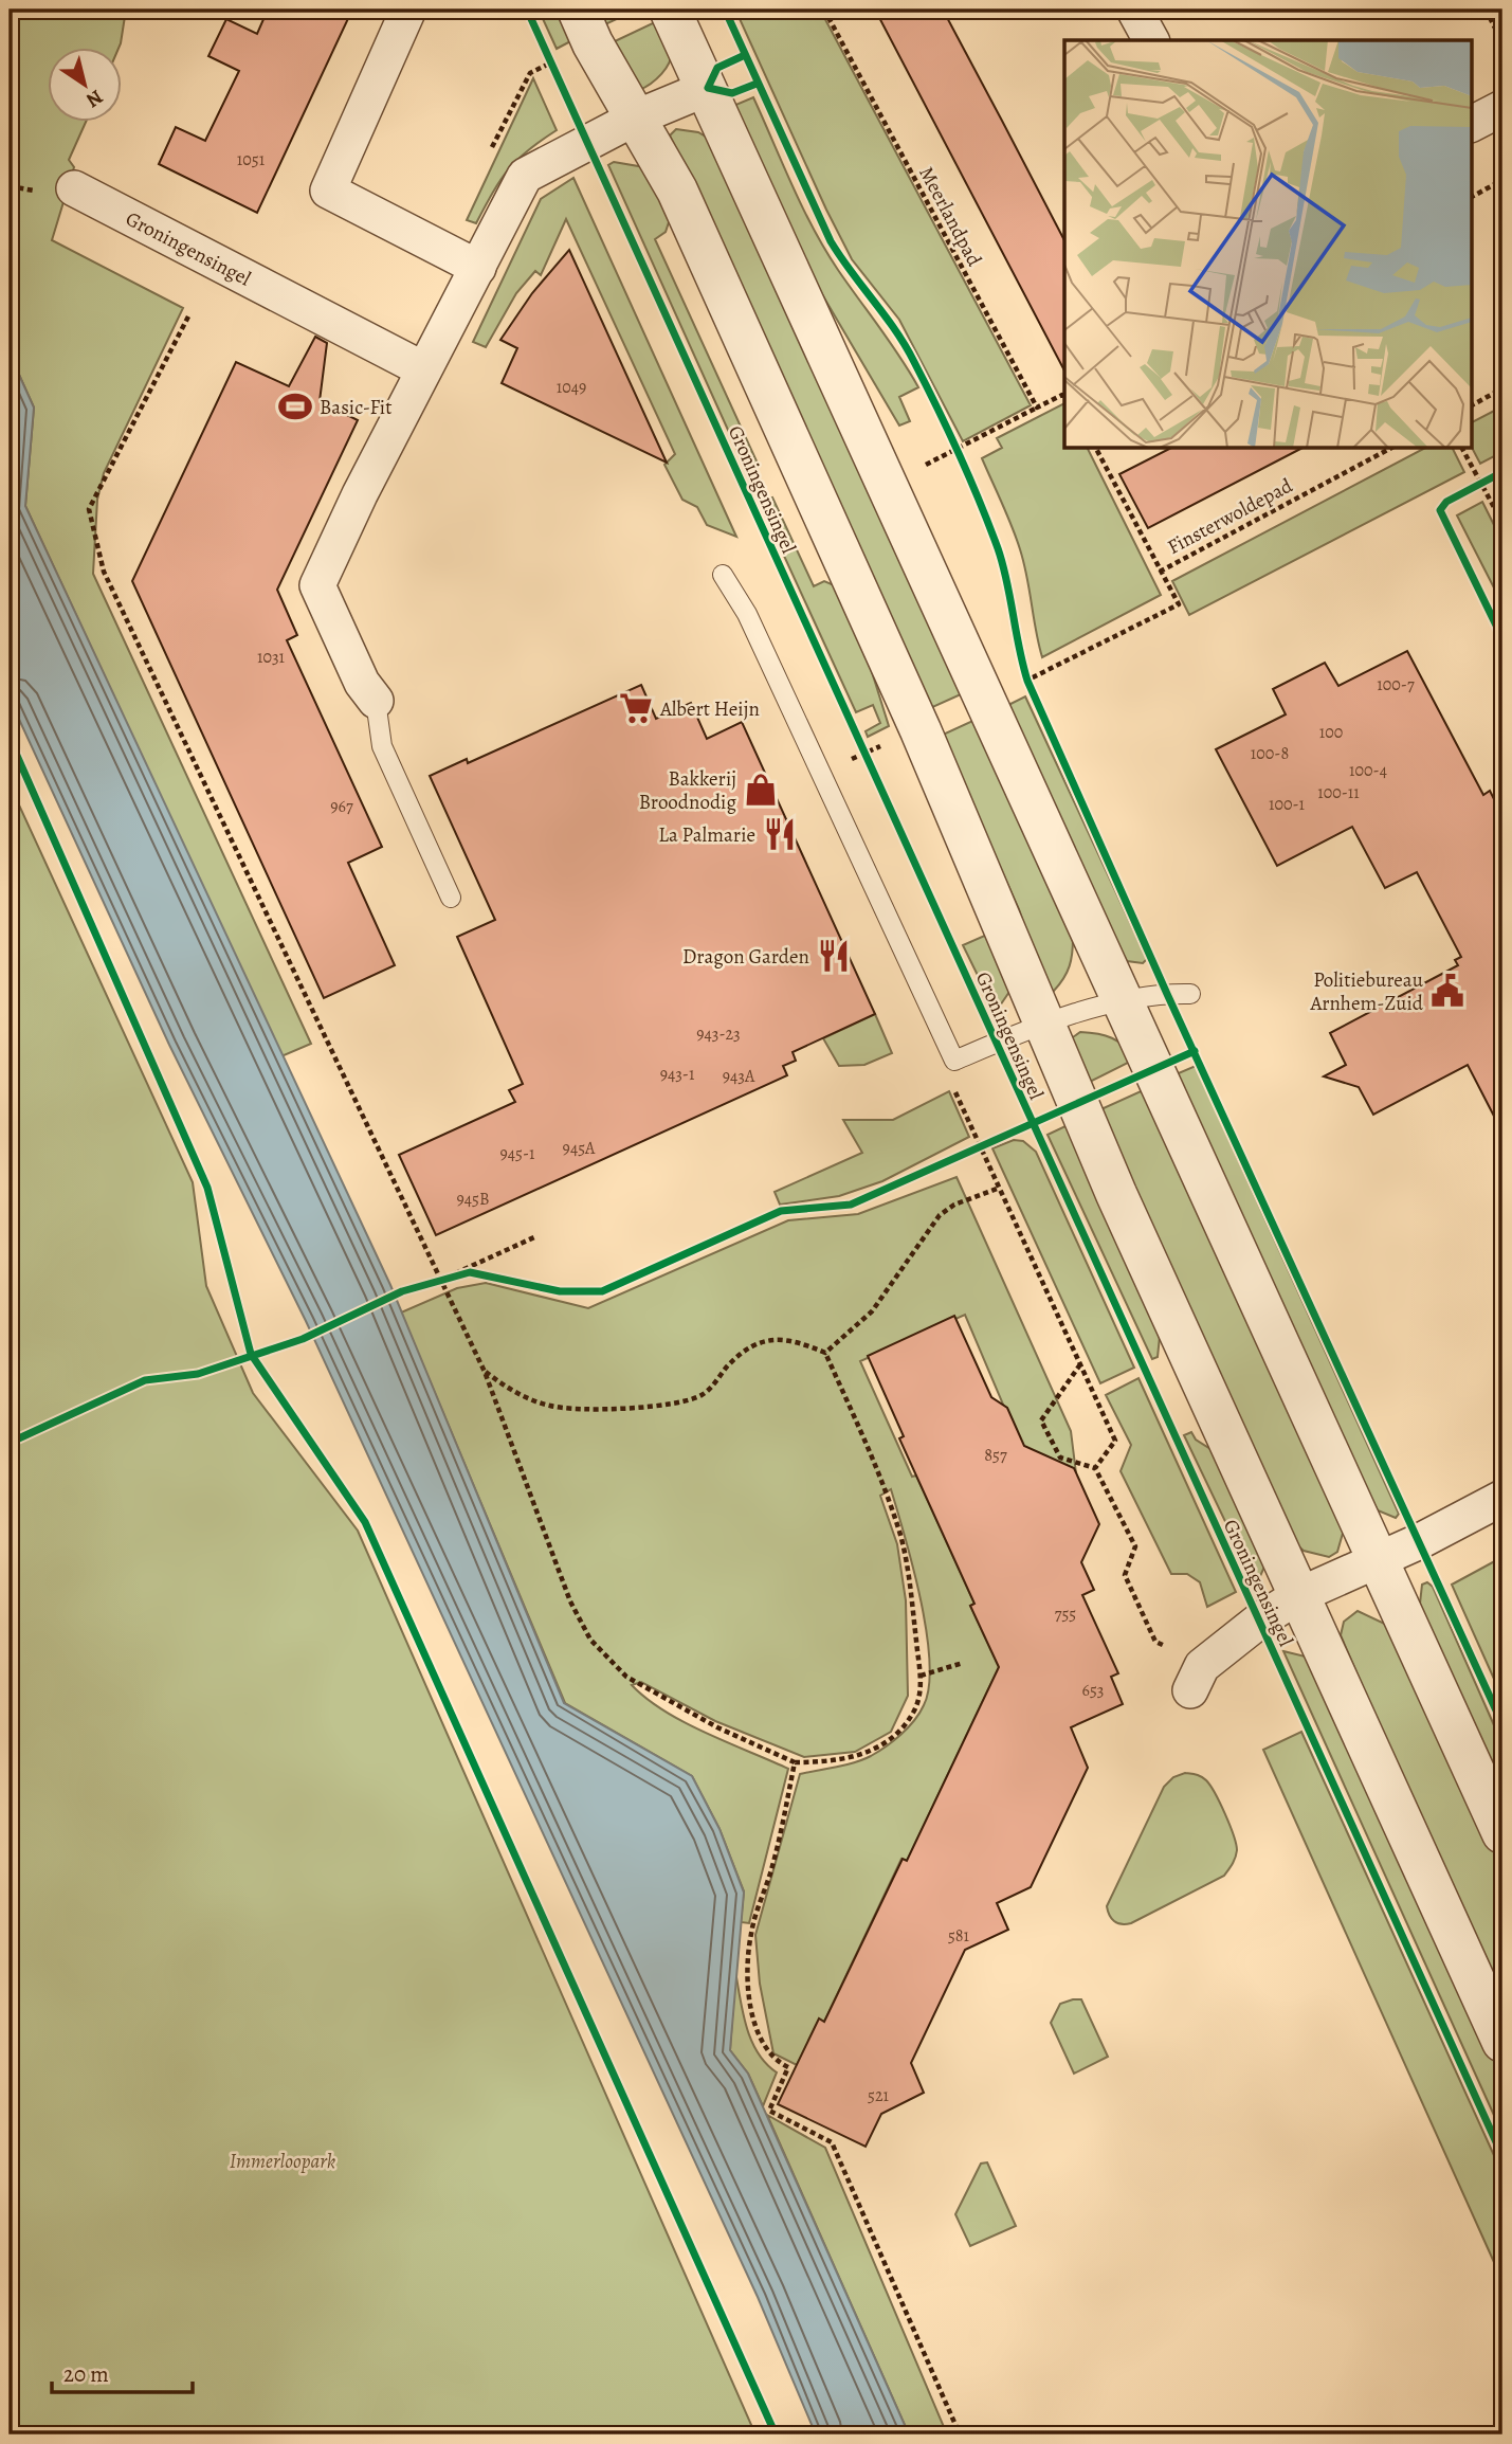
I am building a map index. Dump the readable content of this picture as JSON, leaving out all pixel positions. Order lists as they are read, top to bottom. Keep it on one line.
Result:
{"streets":{"street":["Groningensingel"],"path":["Meerlandpad","Finsterwoldepad"]},"parks":["Immerloopark"],"places":{"sports":["Basic-Fit"],"supermarket":["Albert Heijn"],"shop":["Bakkerij Broodnodig"],"restaurant":["La Palmarie","Dragon Garden"],"public building":["Politiebureau Arnhem-Zuid"]},"house_numbers":["1051","1049","1031","100-7","100","100-8","100-4","100-11","100-1","967","943-23","943-1","943A","945A","945-1","945B","857","755","653","581","521"],"scale_bar":"20 m","north":"bottom right"}
